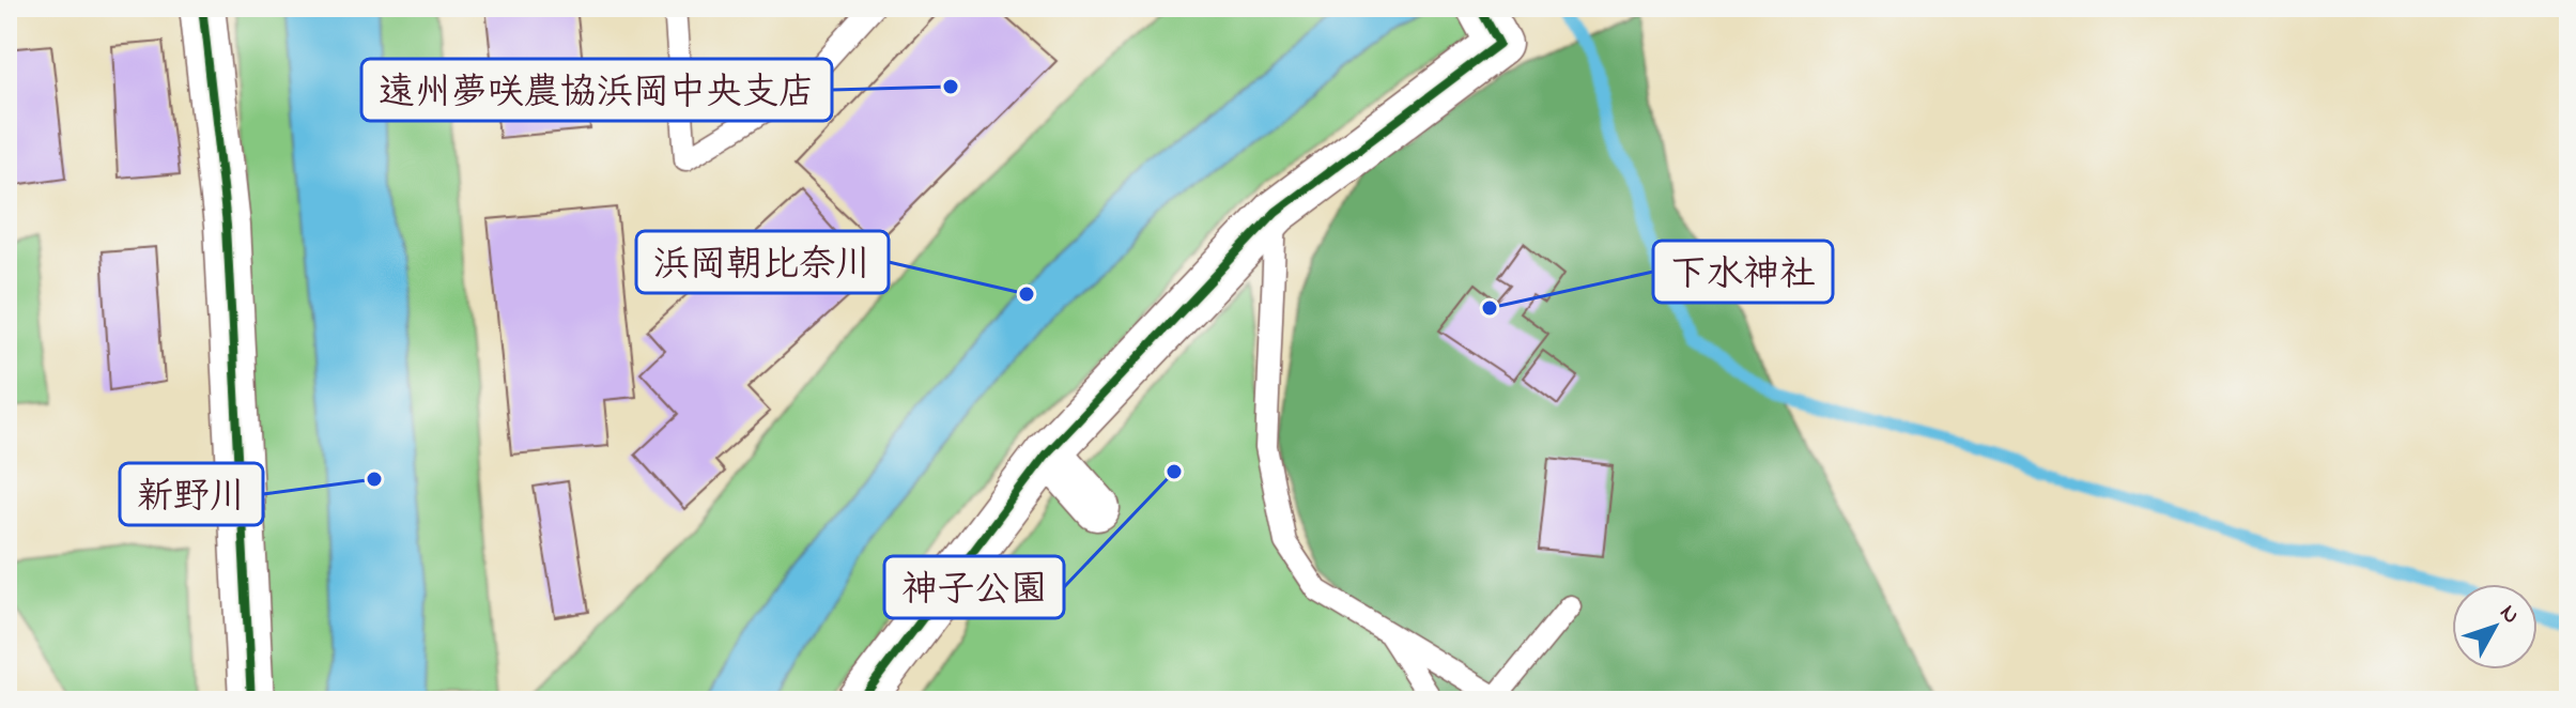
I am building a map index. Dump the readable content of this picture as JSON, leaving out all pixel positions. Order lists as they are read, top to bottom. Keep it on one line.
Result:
{"places":["遠州夢咲農協浜岡中央支店","浜岡朝比奈川","下水神社","神子公園","新野川"],"north":"top right"}
